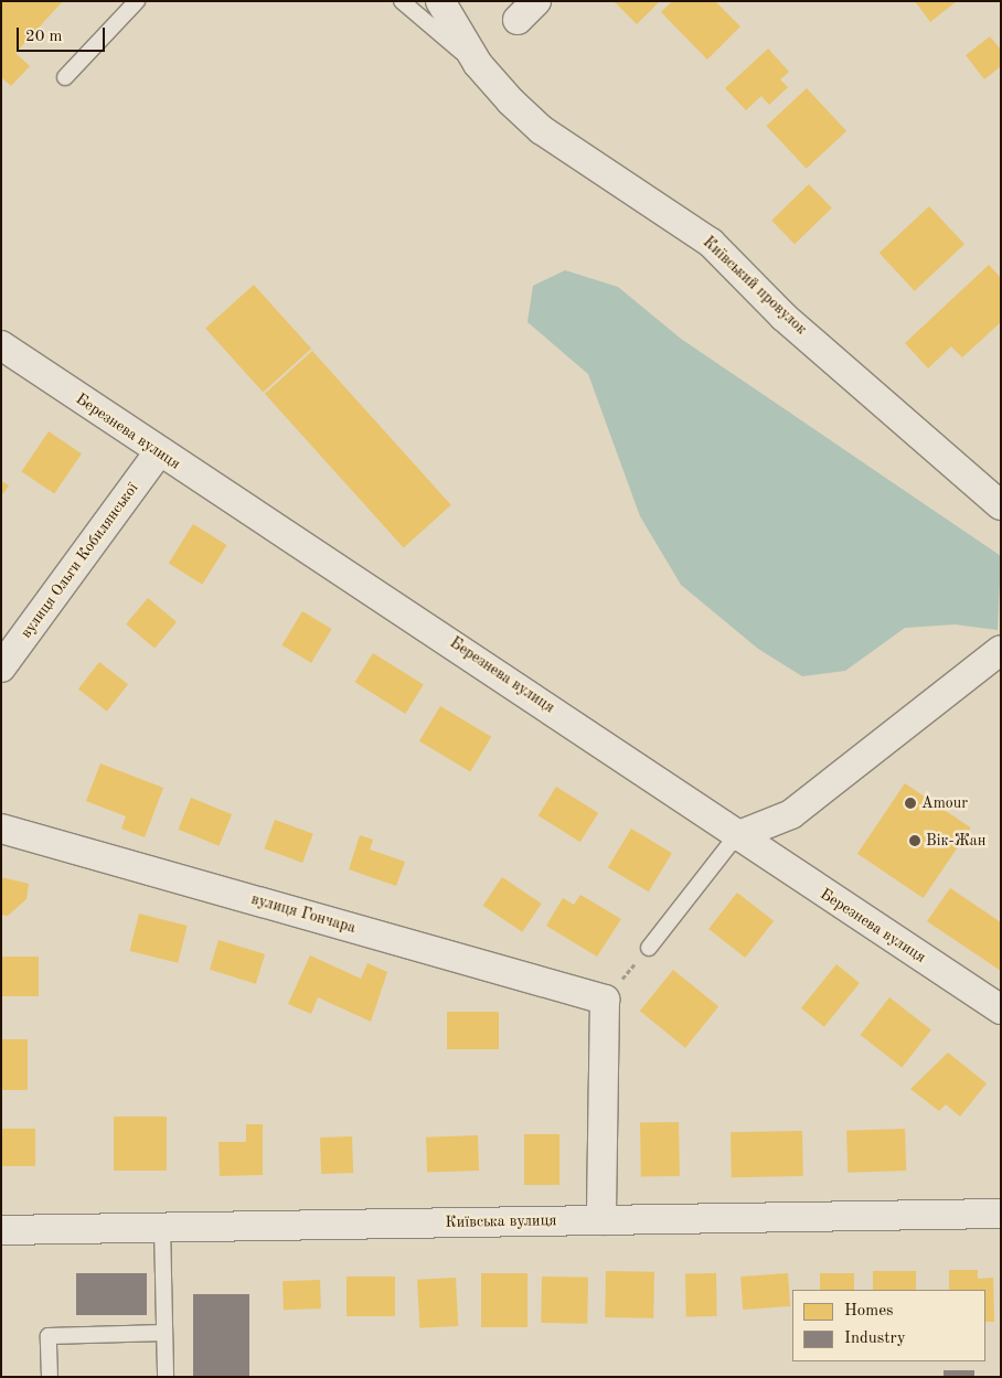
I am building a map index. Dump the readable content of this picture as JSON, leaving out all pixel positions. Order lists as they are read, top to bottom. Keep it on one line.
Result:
{"streets":{"street":["Київський провулок","Березнева вулиця","вулиця Ольги Кобилянської","вулиця Гончара","Київська вулиця"]},"crossings":[["Березнева вулиця","вулиця Ольги Кобилянської"]],"places":["Amour","Вік-Жан"],"legend":["Homes","Industry"],"scale_bar":"20 m"}
